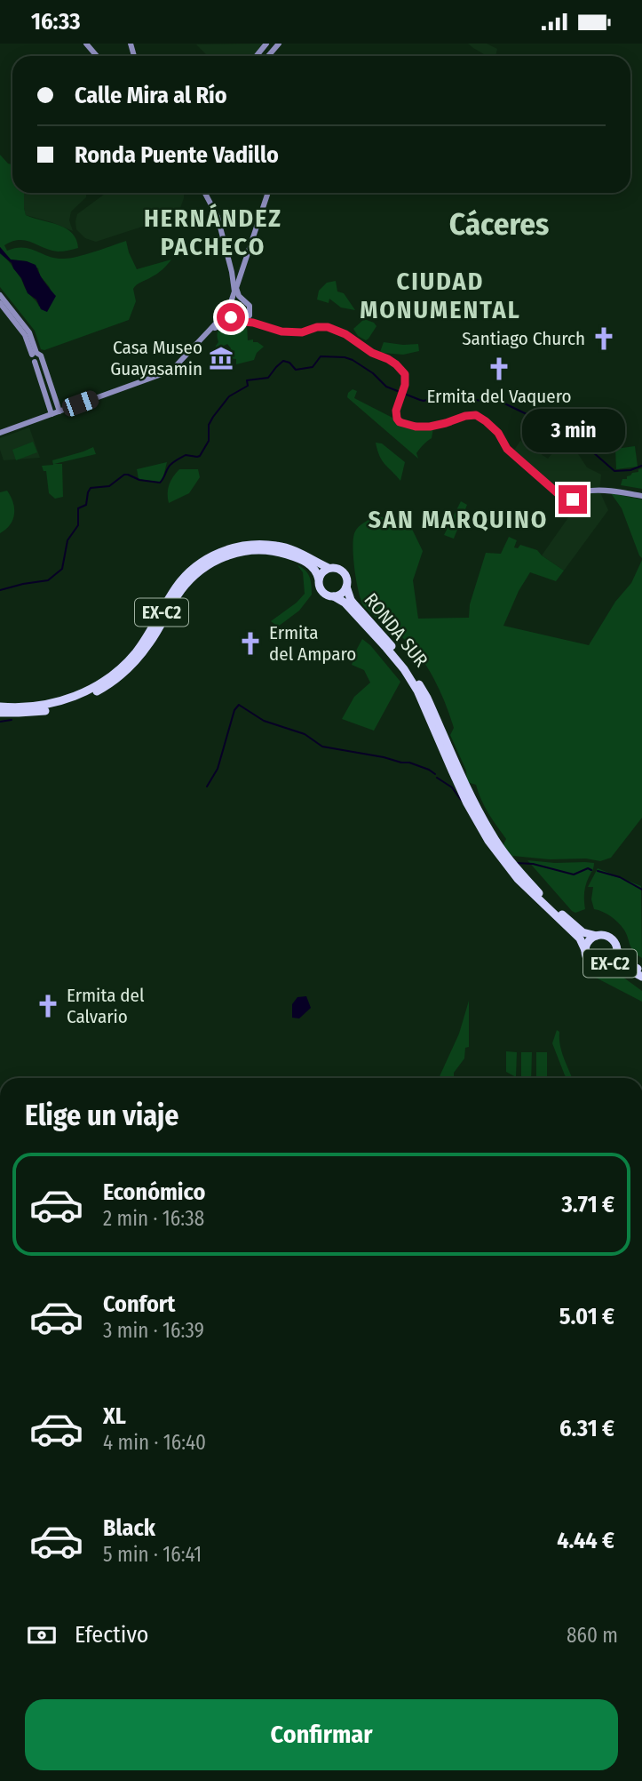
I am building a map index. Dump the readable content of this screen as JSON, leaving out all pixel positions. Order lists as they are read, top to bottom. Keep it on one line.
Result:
{"streets":{"highway":["EX-C2","RONDA SUR"]},"crossings":[["EX-C2","RONDA SUR"]],"districts":["HERNÁNDEZ PACHECO","Cáceres","CIUDAD MONUMENTAL","SAN MARQUINO"],"places":{"church":["Santiago Church","Ermita del Vaquero","Ermita del Amparo","Ermita del Calvario"],"museum":["Casa Museo Guayasamin"]},"page":{"status":"16:33","banner":["Calle Mira al Río","Ronda Puente Vadillo"],"bubble":"3 min","heading":"Elige un viaje","list":[{"name":"Económico","note":"2 min · 16:38","value":"3.71 €"},{"name":"Confort","note":"3 min · 16:39","value":"5.01 €"},{"name":"XL","note":"4 min · 16:40","value":"6.31 €"},{"name":"Black","note":"5 min · 16:41","value":"4.44 €"}],"pay":["Efectivo","860 m"],"buttons":"Confirmar"}}
